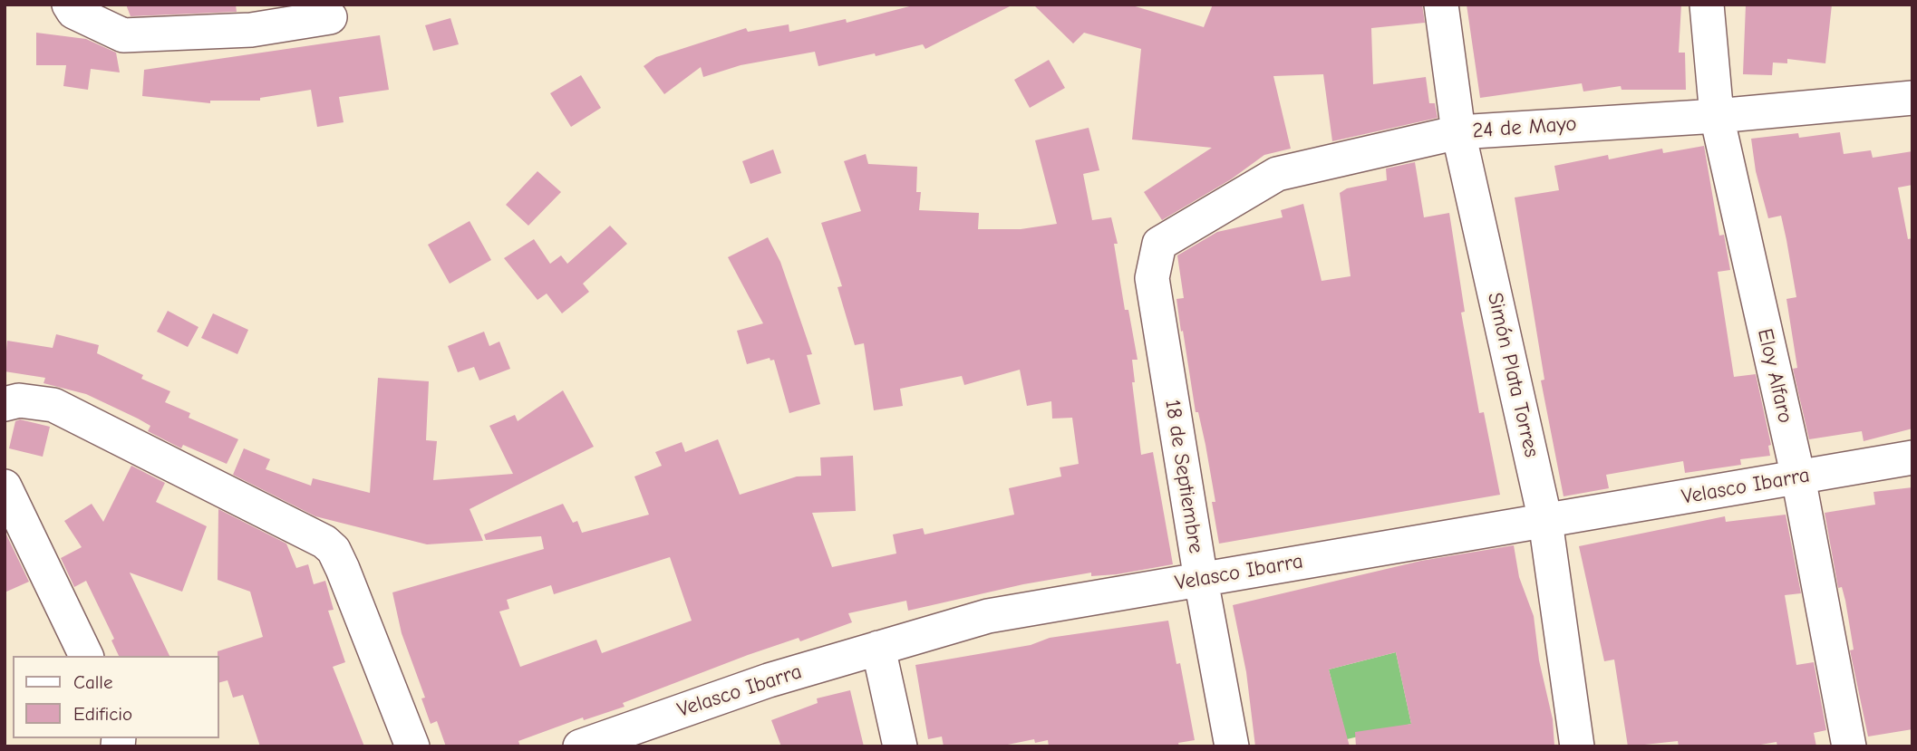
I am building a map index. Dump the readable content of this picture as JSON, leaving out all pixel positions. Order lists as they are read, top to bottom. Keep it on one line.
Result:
{"streets":{"street":["24 de Mayo","Simón Plata Torres","Eloy Alfaro","18 de Septiembre","Velasco Ibarra"]},"crossings":[["24 de Mayo","Simón Plata Torres"],["24 de Mayo","Eloy Alfaro"],["24 de Mayo","18 de Septiembre"],["Simón Plata Torres","Velasco Ibarra"],["Eloy Alfaro","Velasco Ibarra"],["18 de Septiembre","Velasco Ibarra"]],"legend":["Calle","Edificio"]}
